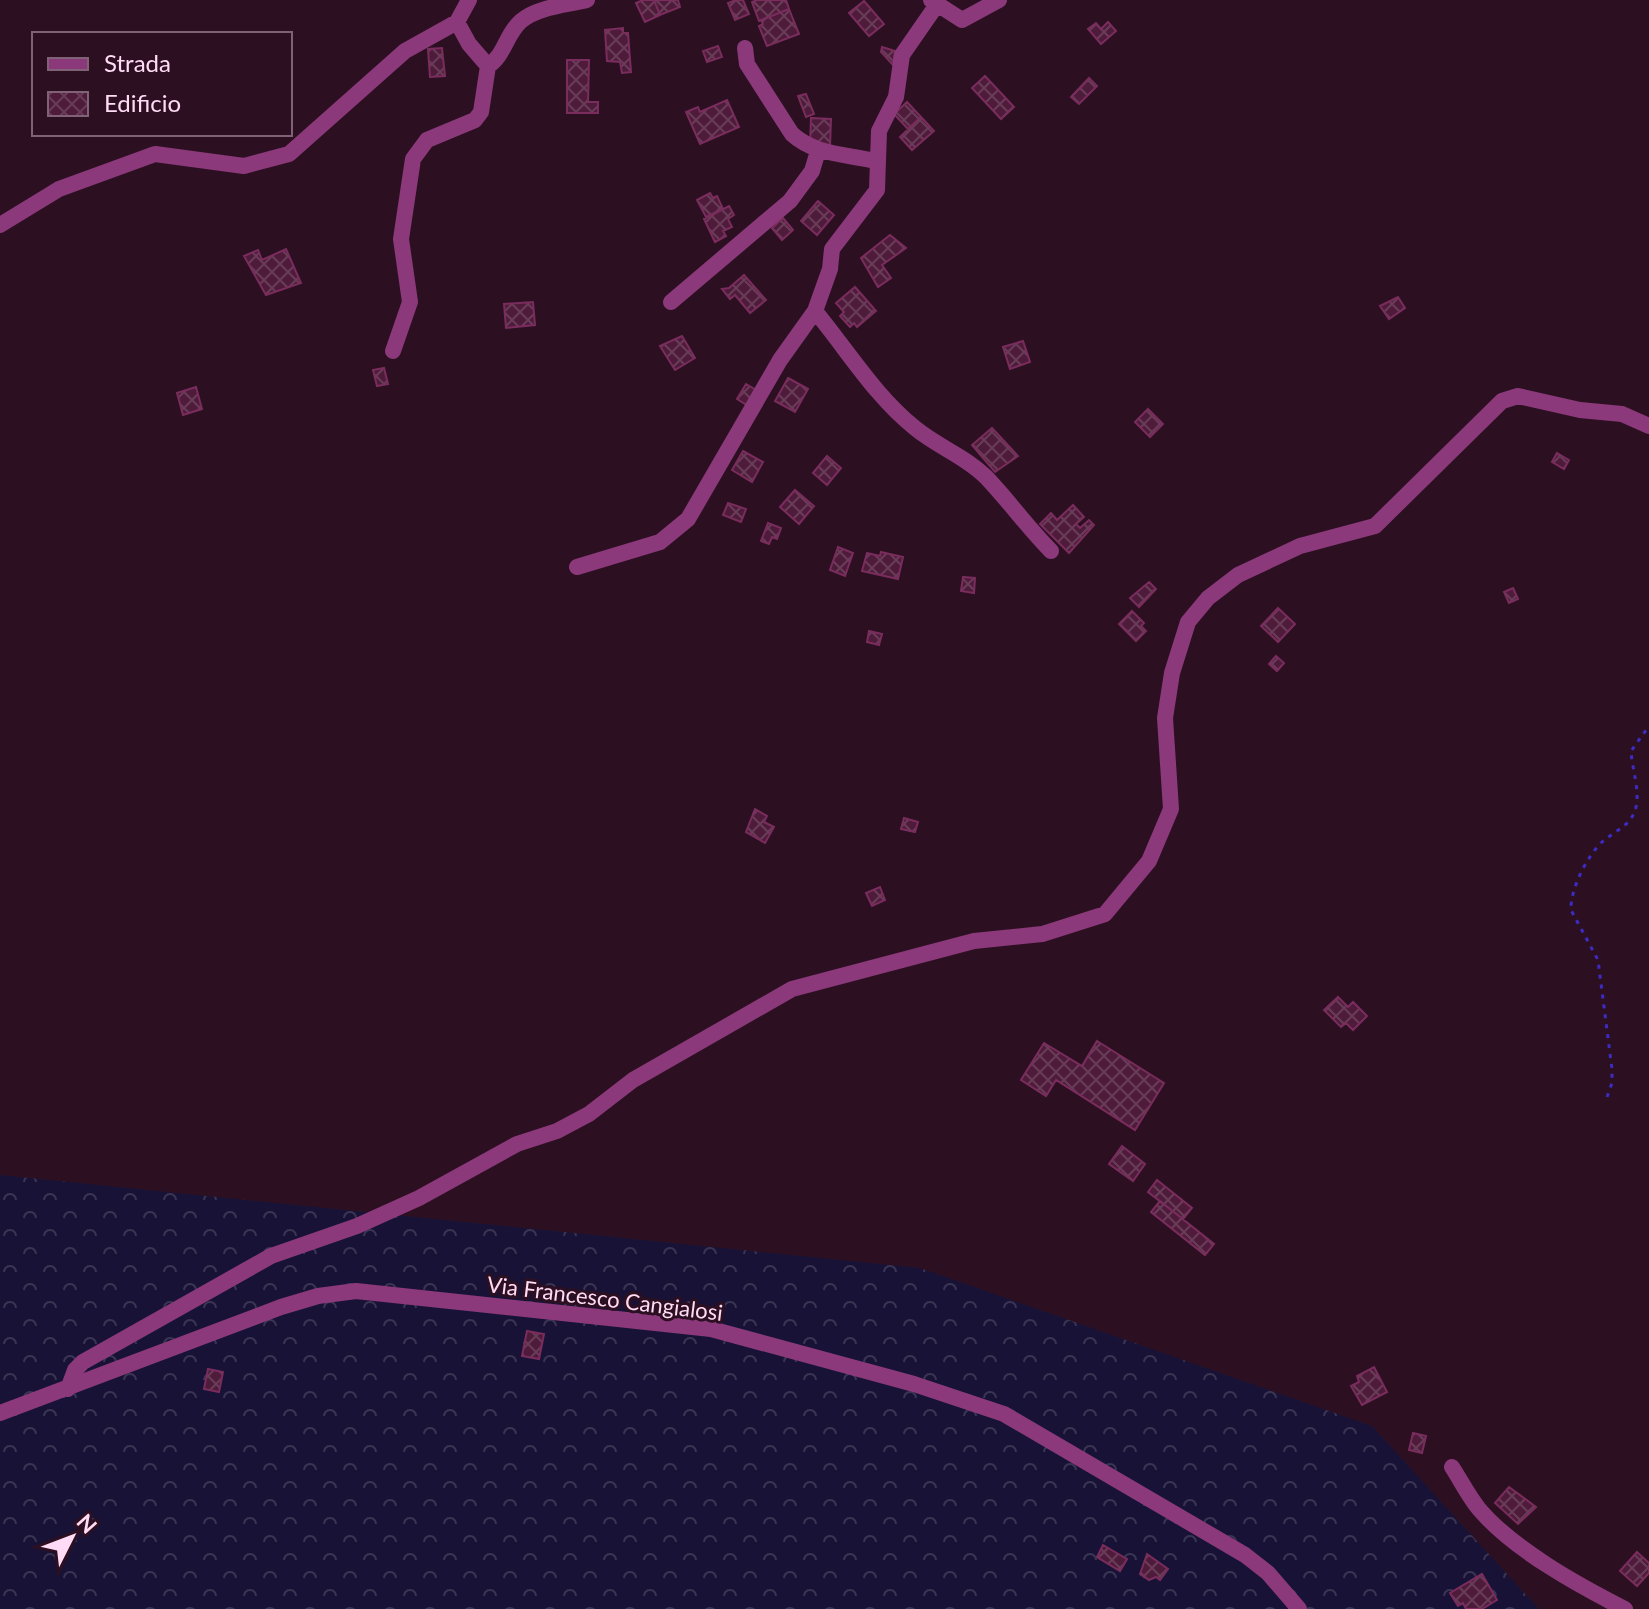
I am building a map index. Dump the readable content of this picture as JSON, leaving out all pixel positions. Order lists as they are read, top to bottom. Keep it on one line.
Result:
{"streets":{"street":["Via Francesco Cangialosi"]},"legend":["Strada","Edificio"],"north":"top right"}
